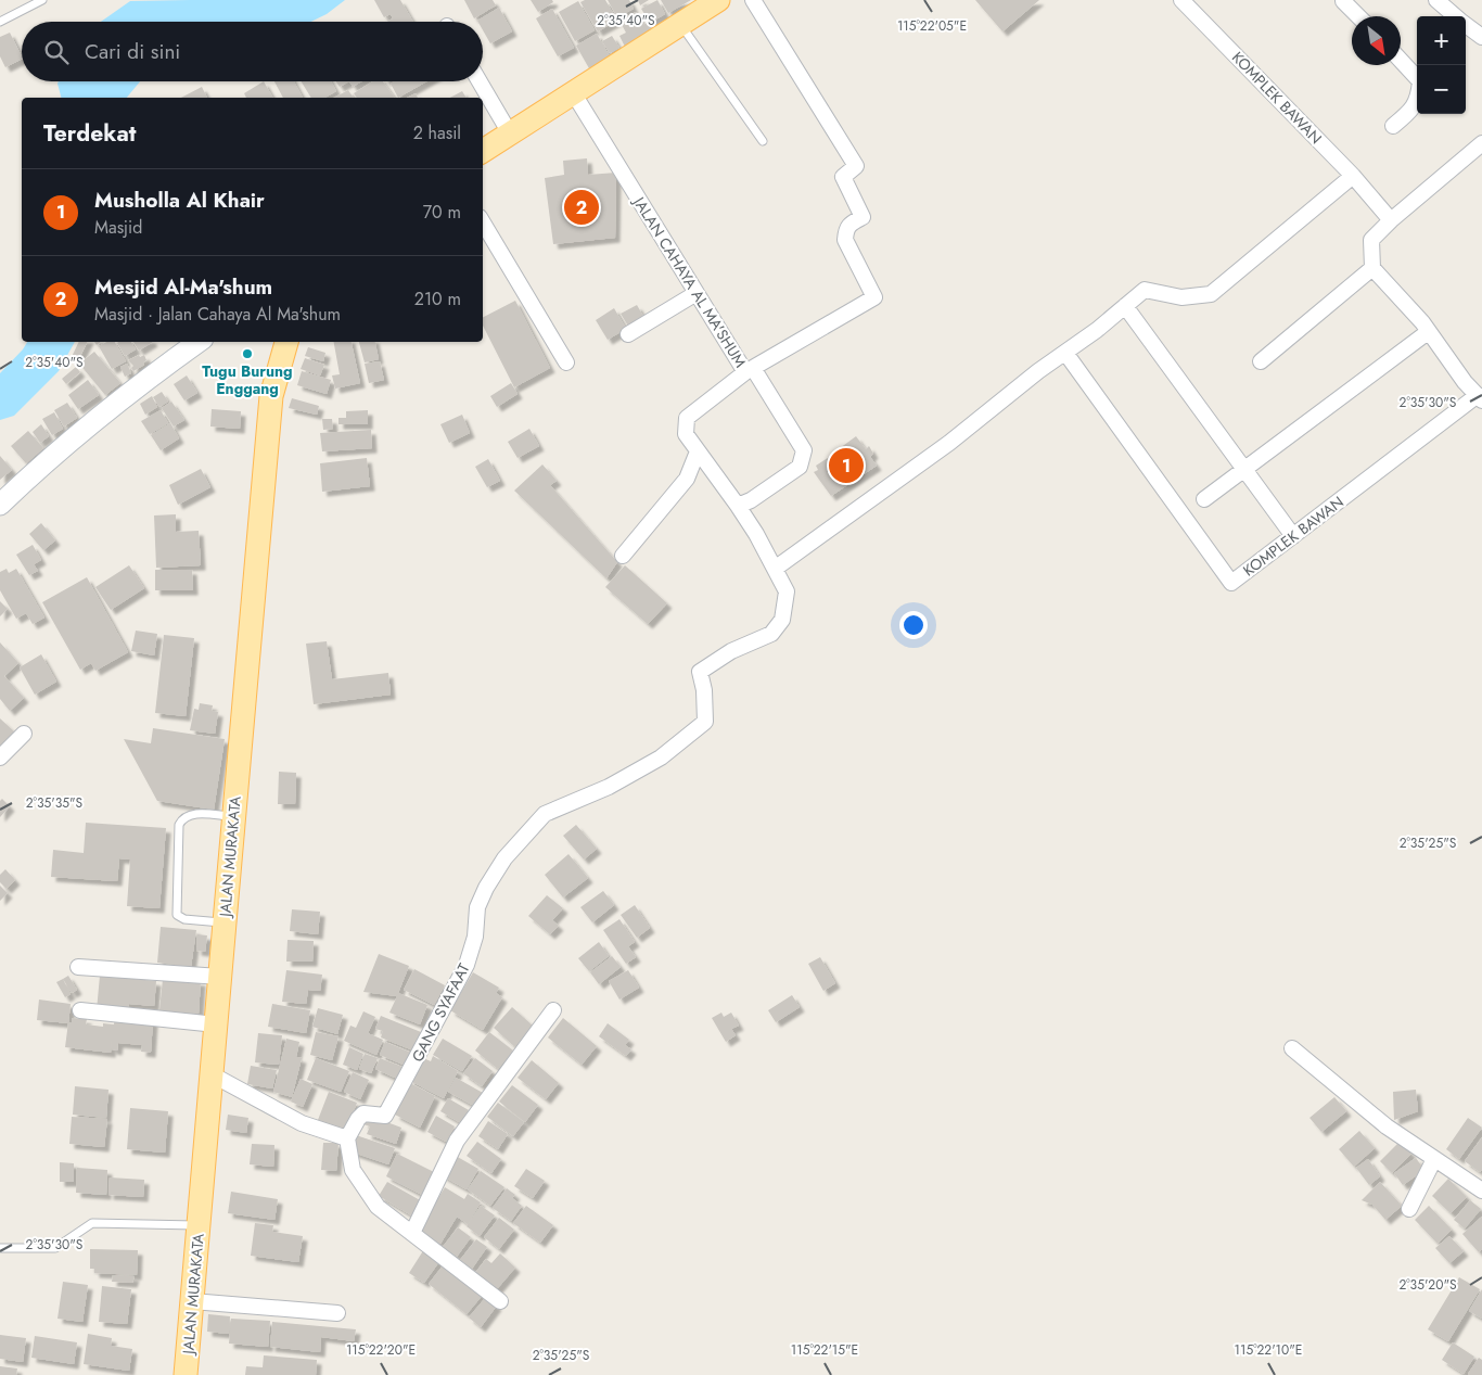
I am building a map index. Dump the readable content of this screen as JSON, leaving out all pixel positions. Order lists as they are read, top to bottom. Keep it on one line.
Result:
{"streets":{"main road":["JALAN MURAKATA"],"street":["KOMPLEK BAWAN","JALAN CAHAYA AL MA'SHUM","GANG SYAFAAT"]},"places":["Tugu Burung Enggang"],"north":"bottom right","page":{"map_buttons":["+","−"],"search":"Cari di sini","heading":["Terdekat","2 hasil"],"list":[{"mark":"1","name":"Musholla Al Khair","note":"Masjid","value":"70 m"},{"mark":"2","name":"Mesjid Al-Ma'shum","note":"Masjid · Jalan Cahaya Al Ma'shum","value":"210 m"}],"pins":["2","1"]},"coordinates":["2°35'40\"S","115°22'05\"E","2°35'30\"S","2°35'35\"S","2°35'25\"S","2°35'20\"S","115°22'20\"E","115°22'15\"E","115°22'10\"E"]}
